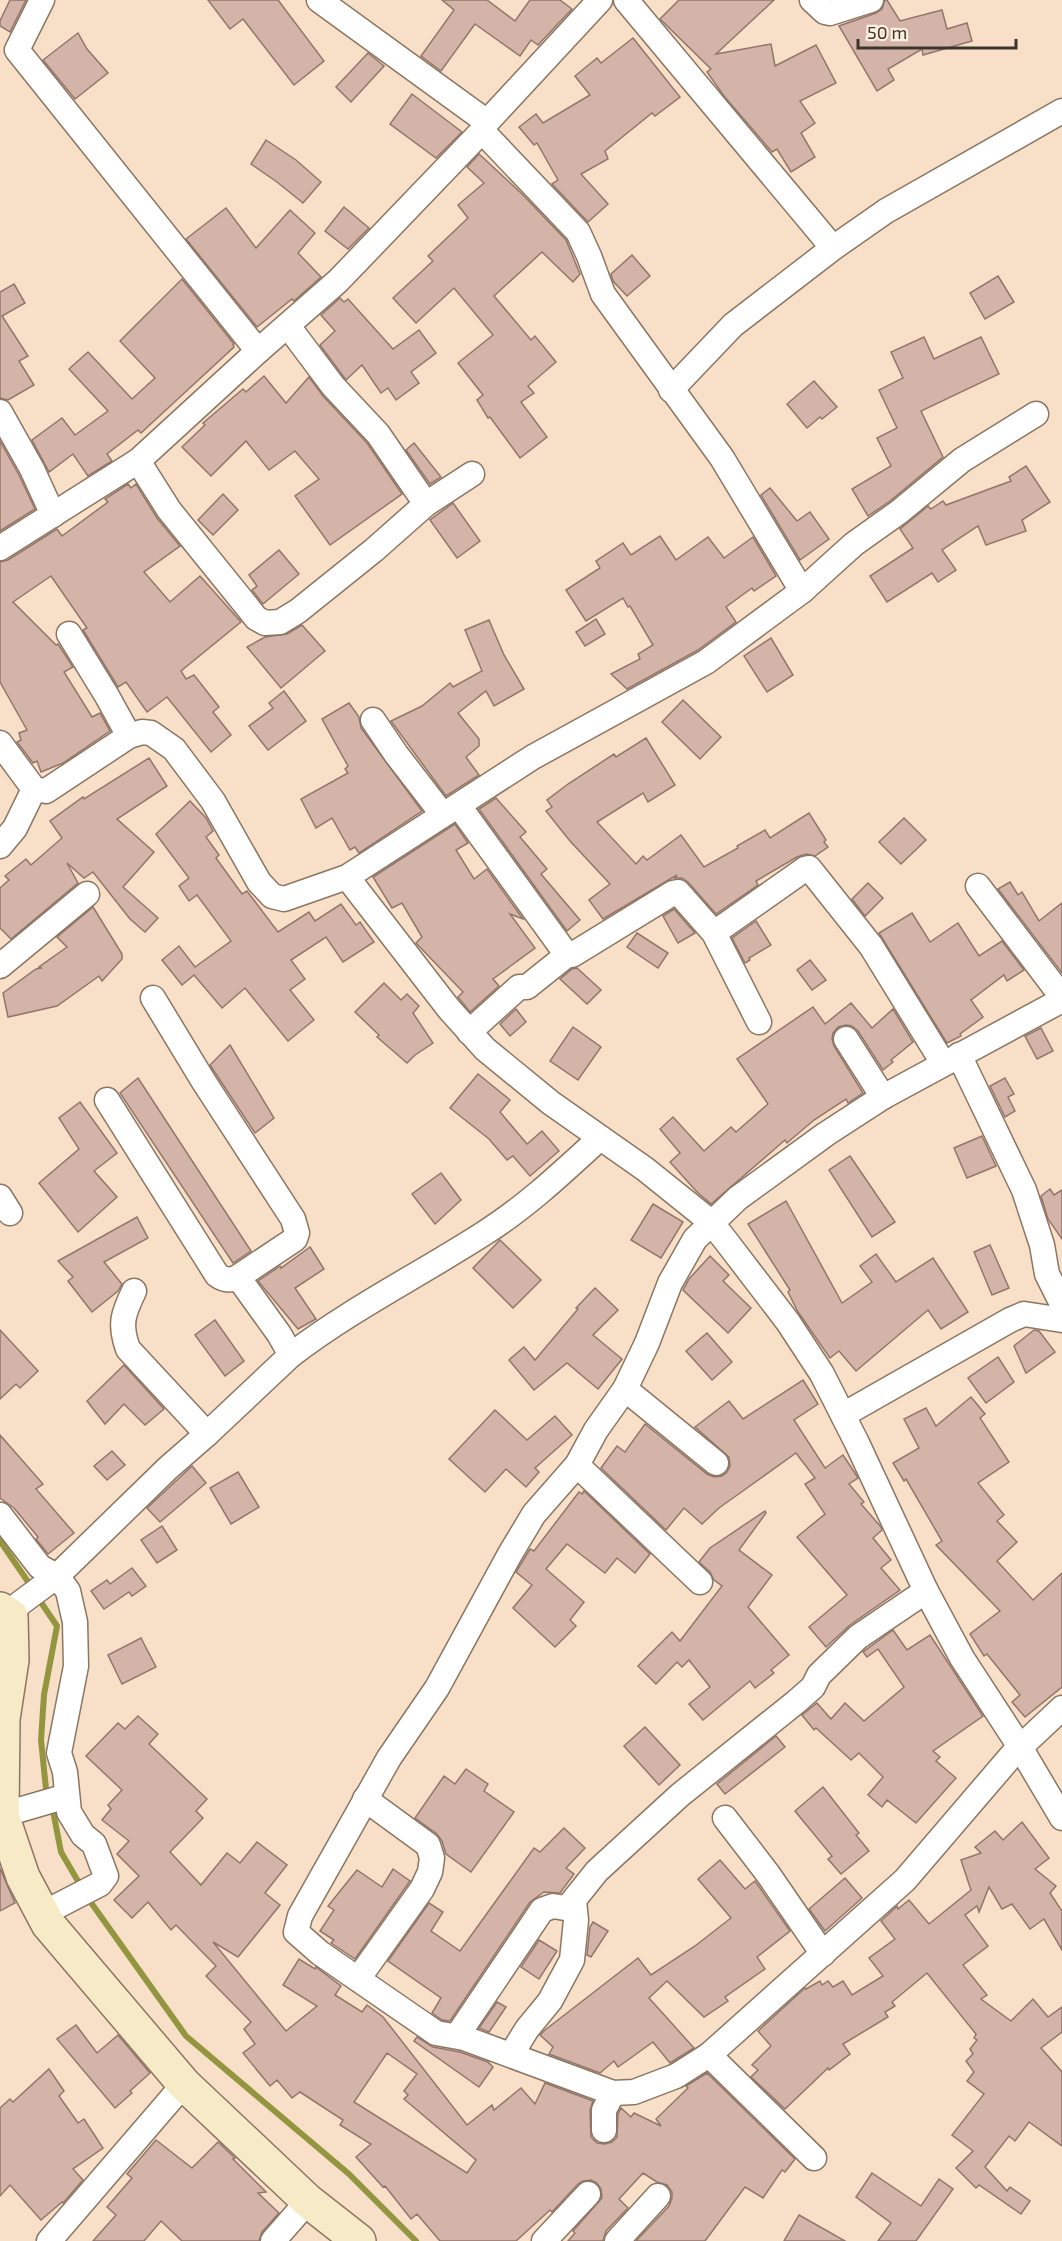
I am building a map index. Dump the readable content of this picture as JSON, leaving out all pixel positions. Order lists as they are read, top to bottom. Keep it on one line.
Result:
{"scale_bar":"50 m"}
